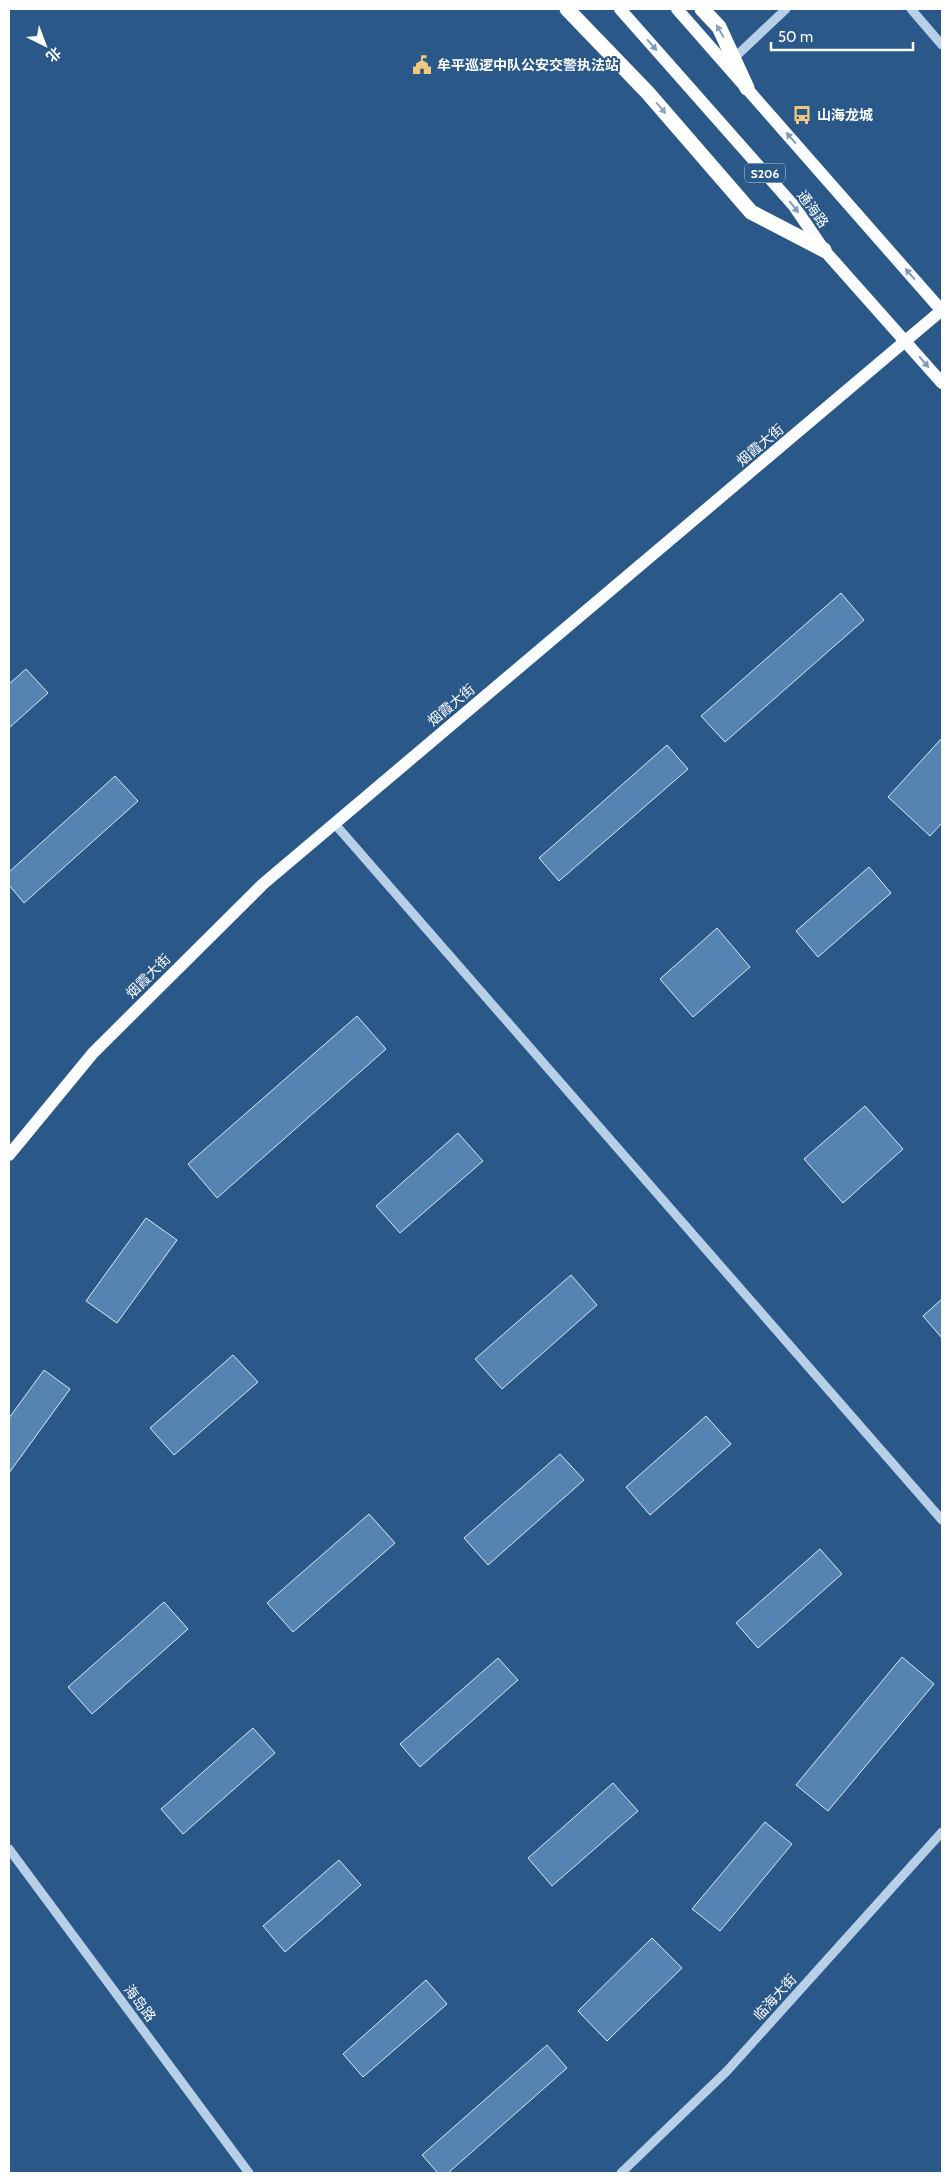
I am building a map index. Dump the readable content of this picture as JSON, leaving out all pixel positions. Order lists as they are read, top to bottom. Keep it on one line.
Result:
{"streets":{"main road":["S206","通海路","烟霞大街"],"street":["临海大街","海岛路"]},"crossings":[["通海路","烟霞大街"]],"places":{"public building":["牟平巡逻中队公安交警执法站"],"bus stop":["山海龙城"]},"scale_bar":"50 m","north":"bottom right"}
